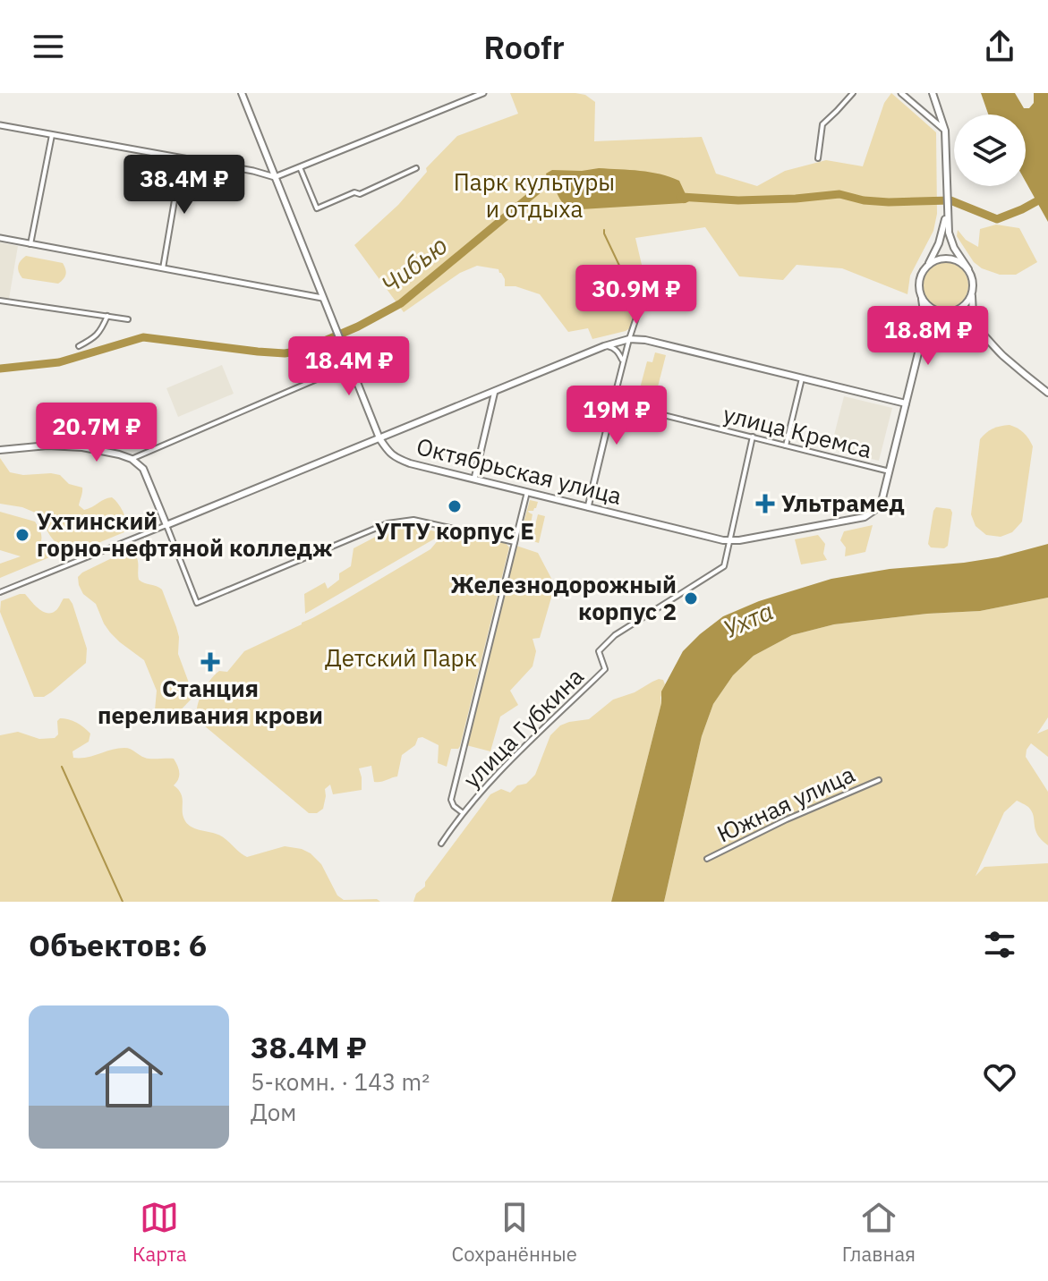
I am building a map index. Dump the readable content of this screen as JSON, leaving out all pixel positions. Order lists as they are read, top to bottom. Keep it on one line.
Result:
{"streets":{"main road":["Октябрьская улица"],"street":["улица Кремса","улица Губкина","Южная улица"]},"crossings":[["улица Кремса","Октябрьская улица"],["Октябрьская улица","улица Губкина"]],"water":["Чибью","Ухта"],"parks":["Парк культуры и отдыха","Детский Парк"],"places":{"health":["Ультрамед","Станция переливания крови"],"other":["УГТУ корпус Е","Ухтинский горно-нефтяной колледж","Железнодорожный корпус 2"]},"page":{"header":"Roofr","price":["38.4M ₽","30.9M ₽","18.8M ₽","18.4M ₽","19M ₽","20.7M ₽"],"heading":"Объектов: 6","list":[{"name":"38.4M ₽","note":"5-комн. · 143 m² · Дом"}],"tabs":["Карта","Сохранённые","Главная"]}}
